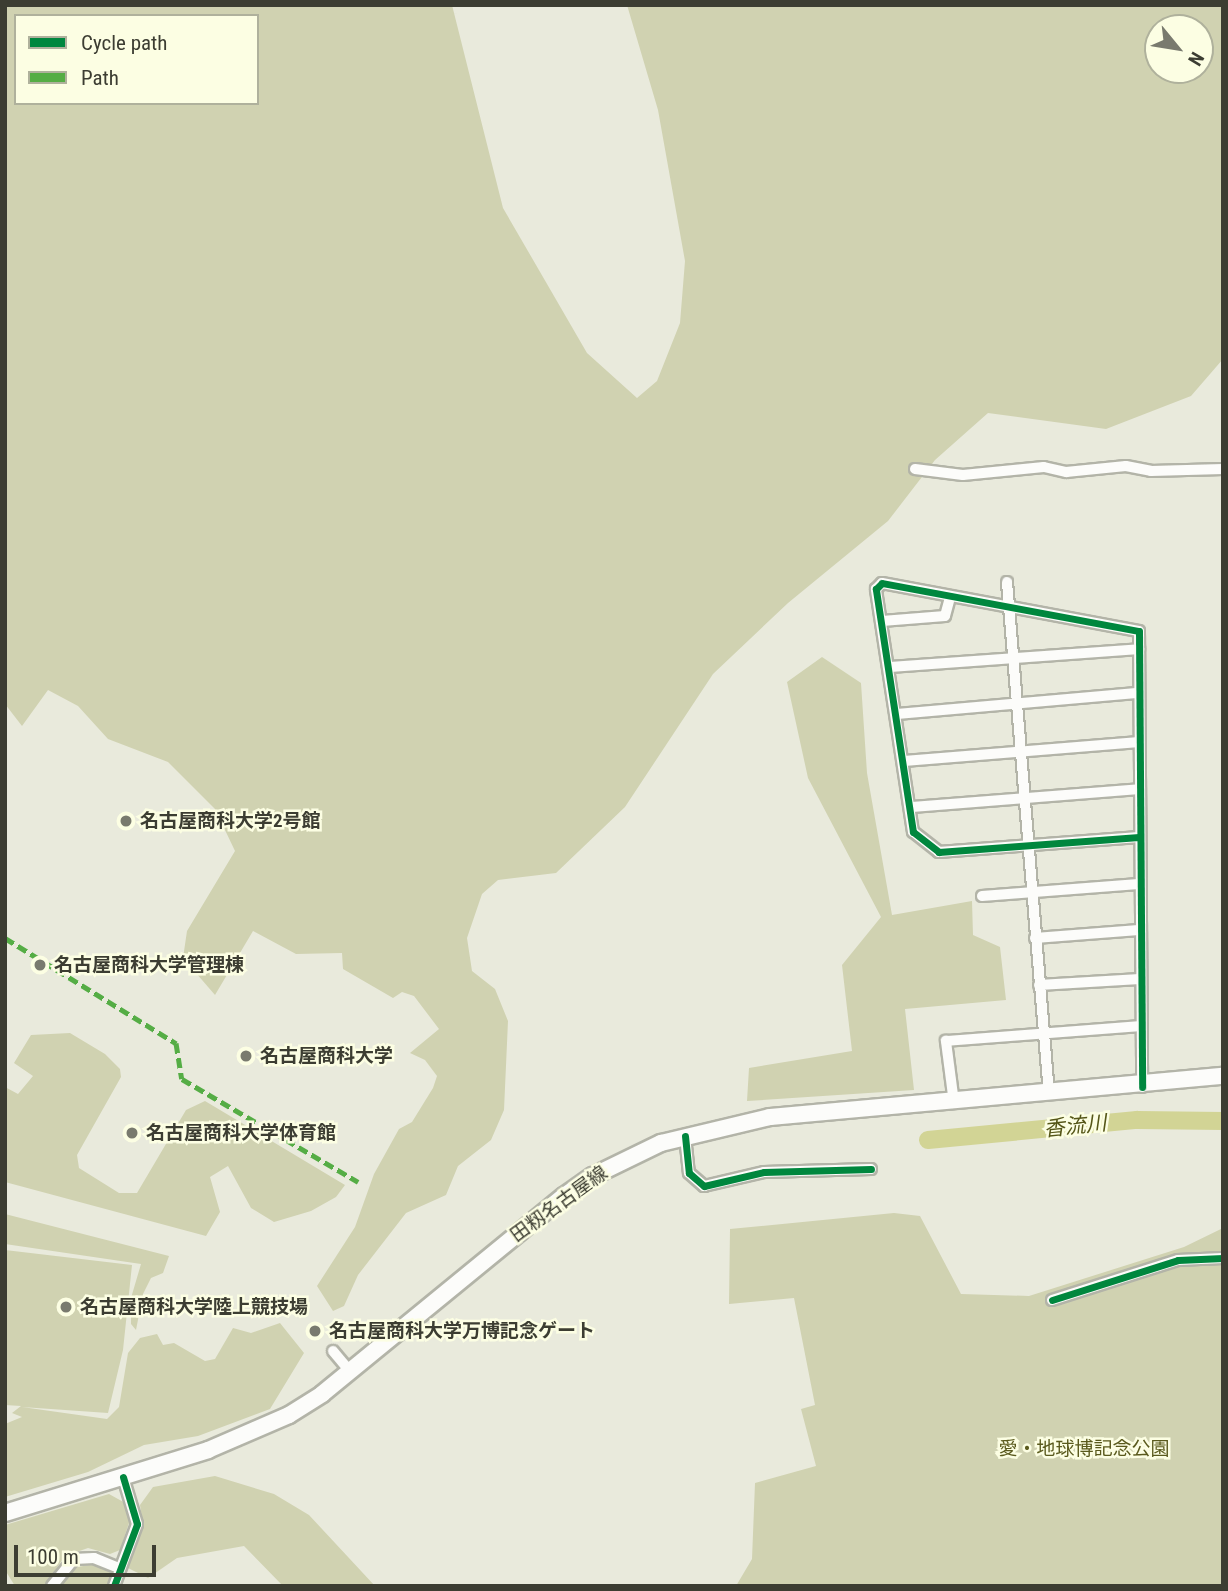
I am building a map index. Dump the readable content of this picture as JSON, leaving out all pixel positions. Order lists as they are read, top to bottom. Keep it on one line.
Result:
{"streets":{"main road":["田籾名古屋線"]},"water":["香流川"],"parks":["愛・地球博記念公園"],"places":["名古屋商科大学2号館","名古屋商科大学管理棟","名古屋商科大学","名古屋商科大学体育館","名古屋商科大学陸上競技場","名古屋商科大学万博記念ゲート"],"legend":["Cycle path","Path"],"scale_bar":"100 m","north":"bottom right"}
